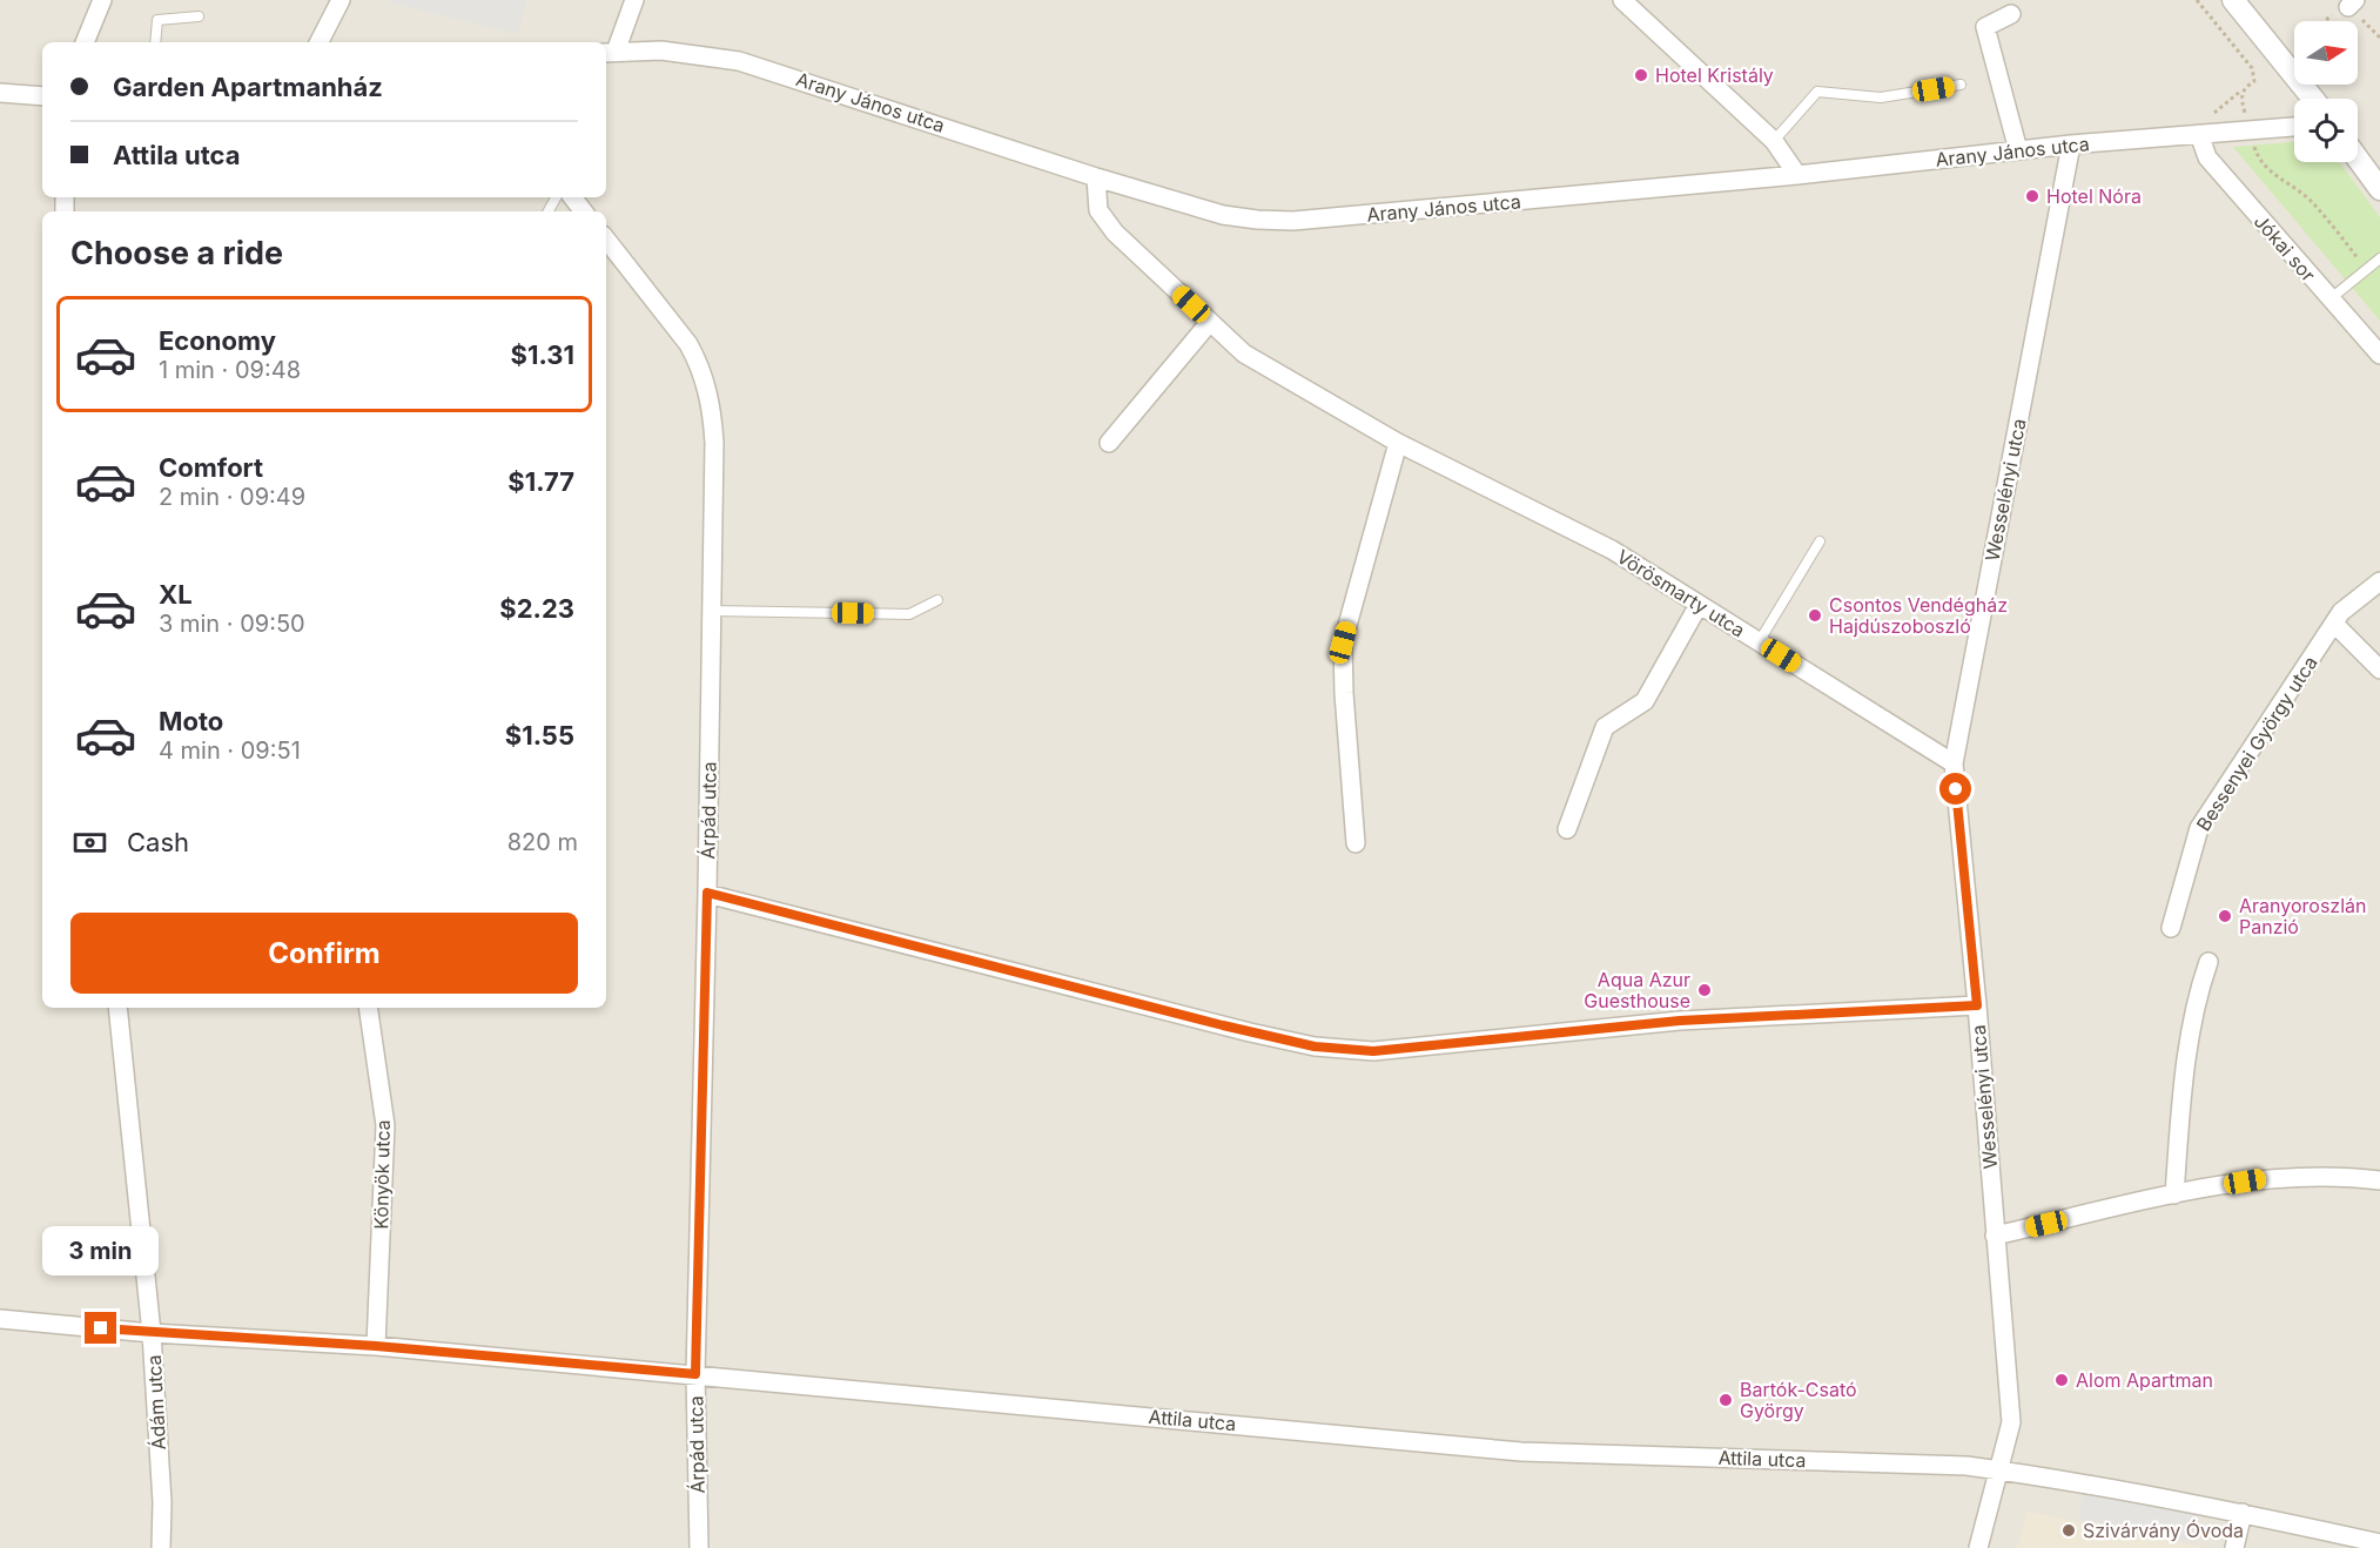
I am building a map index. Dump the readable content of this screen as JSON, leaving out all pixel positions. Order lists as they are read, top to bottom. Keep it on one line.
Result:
{"streets":{"street":["Arany János utca","Jókai sor","Wesselényi utca","Vörösmarty utca","Bessenyei György utca","Árpád utca","Könyök utca","Ádám utca","Attila utca"]},"crossings":[["Arany János utca","Jókai sor"],["Arany János utca","Wesselényi utca"],["Arany János utca","Vörösmarty utca"],["Wesselényi utca","Vörösmarty utca"],["Wesselényi utca","Attila utca"],["Árpád utca","Attila utca"],["Könyök utca","Attila utca"],["Ádám utca","Attila utca"]],"places":["Hotel Kristály","Hotel Nóra","Csontos Vendégház Hajdúszoboszló","Aranyoroszlán Panzió","Aqua Azur Guesthouse","Alom Apartman","Bartók-Csató György","Szivárvány Óvoda"],"north":"right","page":{"banner":["Garden Apartmanház","Attila utca"],"heading":"Choose a ride","list":[{"name":"Economy","note":"1 min · 09:48","value":"$1.31"},{"name":"Comfort","note":"2 min · 09:49","value":"$1.77"},{"name":"XL","note":"3 min · 09:50","value":"$2.23"},{"name":"Moto","note":"4 min · 09:51","value":"$1.55"}],"pay":["Cash","820 m"],"buttons":"Confirm","bubble":"3 min"}}
